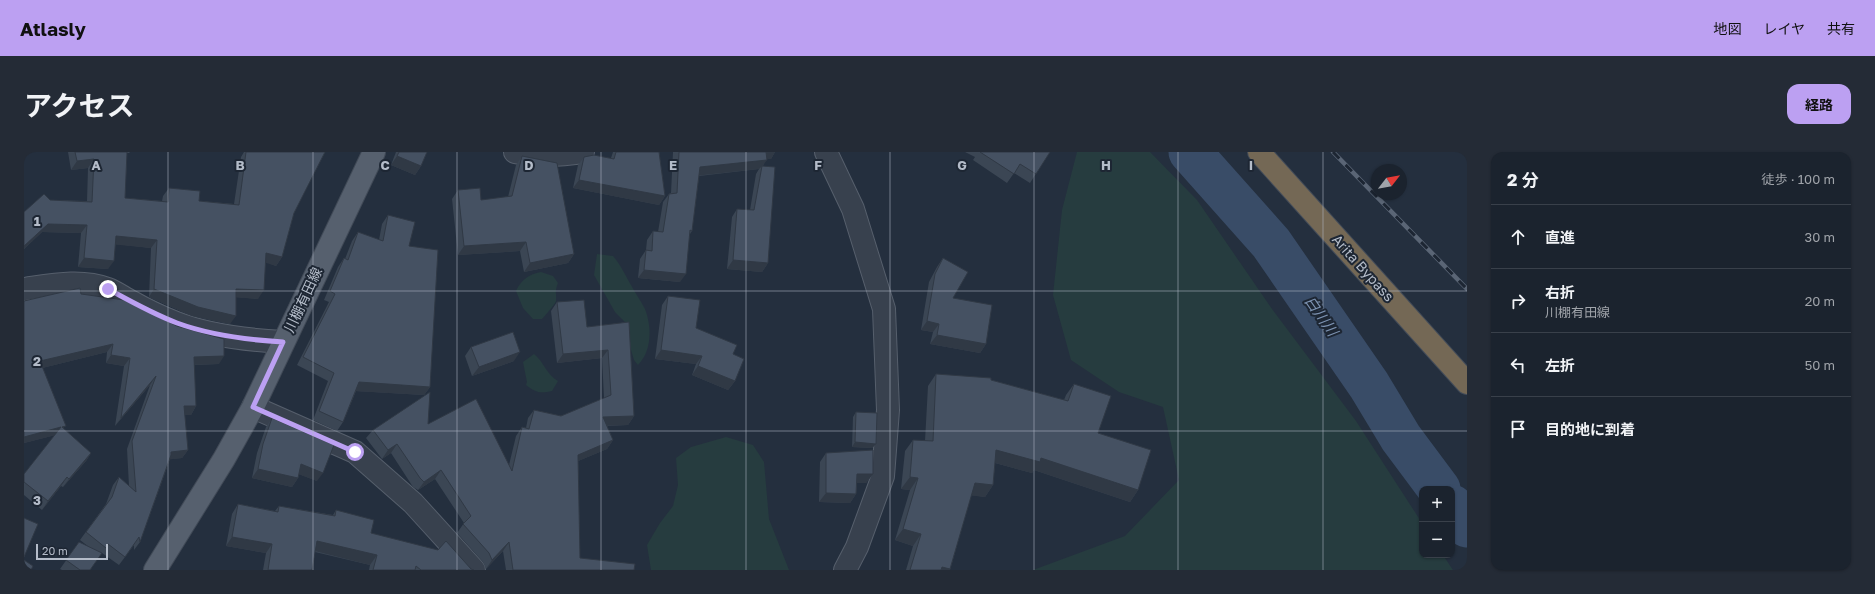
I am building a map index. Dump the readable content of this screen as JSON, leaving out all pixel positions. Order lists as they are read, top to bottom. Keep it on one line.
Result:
{"streets":{"highway":["Arita Bypass"],"main road":["川棚有田線"]},"water":["白川川"],"scale_bar":"20 m","north":"top right","page":{"header":"Atlasly","nav":["地図","レイヤ","共有"],"title":"アクセス","buttons":"経路","heading":["2 分","徒歩 · 100 m"],"list":[["直進","30 m"],["右折","川棚有田線","20 m"],["左折","50 m"],"目的地に到着"],"map_buttons":["+","−"],"scale":"20 m"},"grid":{"columns":["A","B","C","D","E","F","G","H","I"],"rows":["1","2","3"]}}
